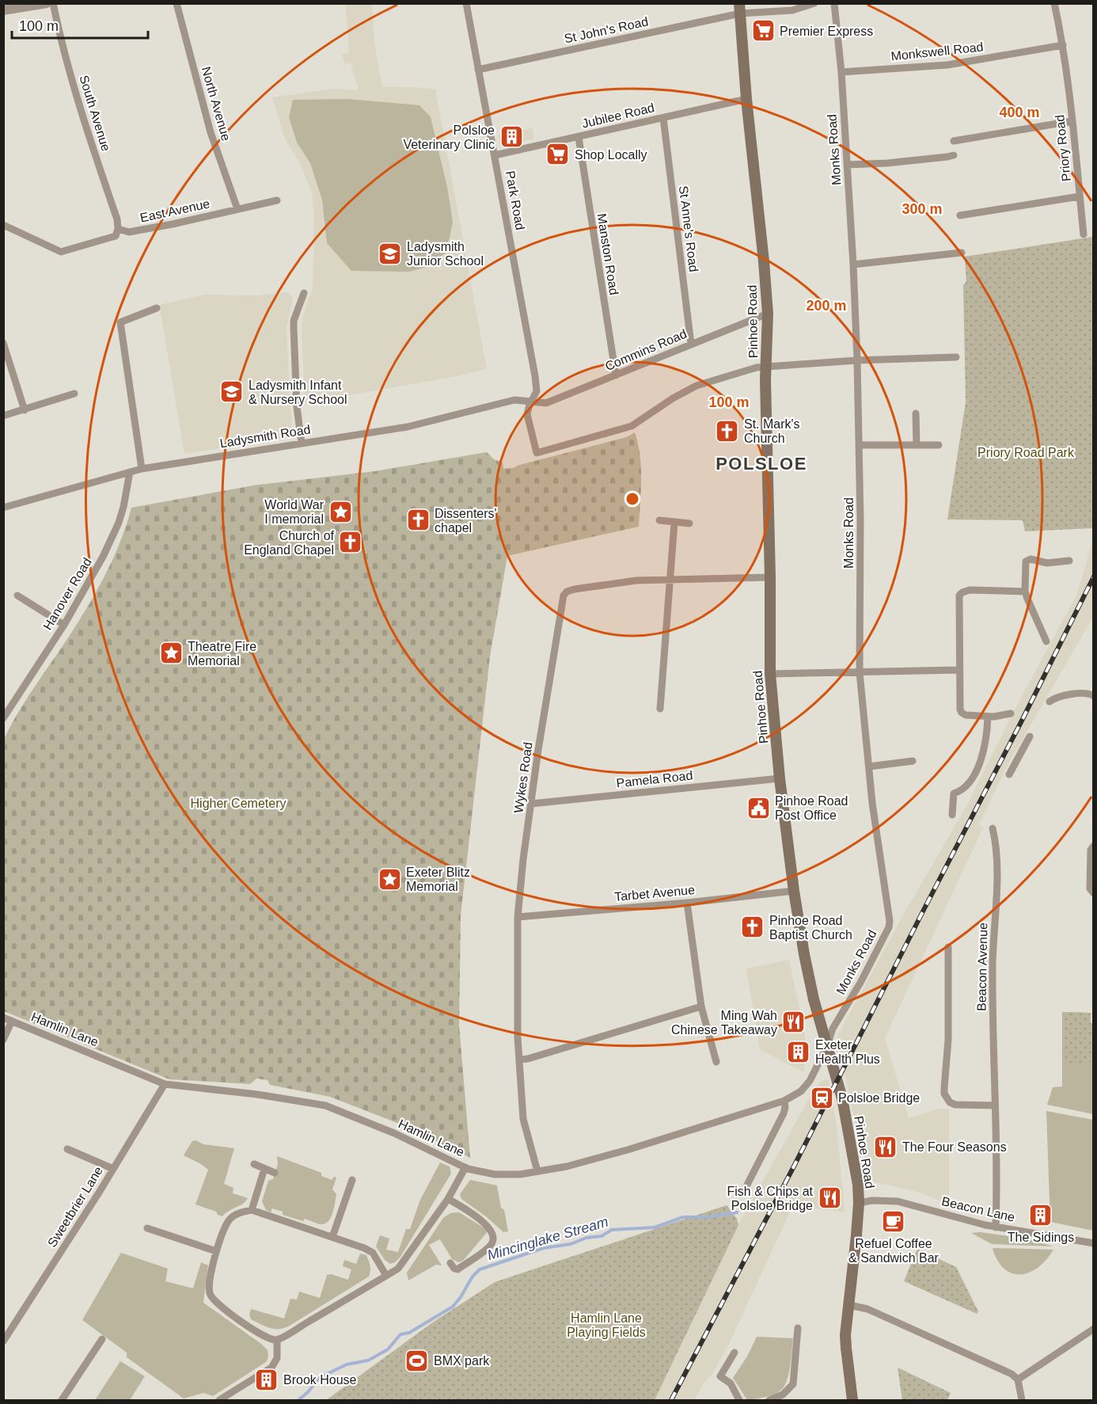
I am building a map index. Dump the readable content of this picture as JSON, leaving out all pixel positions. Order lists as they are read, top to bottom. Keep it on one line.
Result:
{"streets":{"main road":["Pinhoe Road"],"street":["St John's Road","Monkswell Road","North Avenue","South Avenue","Jubilee Road","Priory Road","Monks Road","Park Road","East Avenue","St Anne's Road","Manston Road","Commins Road","Ladysmith Road","Hanover Road","Wykes Road","Pamela Road","Tarbet Avenue","Beacon Avenue","Hamlin Lane","Sweetbrier Lane","Beacon Lane"]},"crossings":[["St John's Road","Park Road"],["St John's Road","Pinhoe Road"],["Monkswell Road","Priory Road"],["Monkswell Road","Monks Road"],["North Avenue","East Avenue"],["South Avenue","East Avenue"],["Jubilee Road","Park Road"],["Jubilee Road","St Anne's Road"],["Jubilee Road","Manston Road"],["Jubilee Road","Pinhoe Road"],["Monks Road","Pinhoe Road"],["Monks Road","Hamlin Lane"],["Park Road","Pinhoe Road"],["Park Road","Commins Road"],["Park Road","Ladysmith Road"],["St Anne's Road","Commins Road"],["Manston Road","Commins Road"],["Pinhoe Road","Commins Road"],["Pinhoe Road","Wykes Road"],["Pinhoe Road","Pamela Road"],["Pinhoe Road","Tarbet Avenue"],["Pinhoe Road","Hamlin Lane"],["Pinhoe Road","Beacon Lane"],["Commins Road","Ladysmith Road"],["Ladysmith Road","Hanover Road"],["Wykes Road","Pamela Road"],["Wykes Road","Tarbet Avenue"],["Wykes Road","Hamlin Lane"],["Beacon Avenue","Beacon Lane"],["Hamlin Lane","Sweetbrier Lane"]],"districts":["POLSLOE"],"water":["Mincinglake Stream"],"parks":["Priory Road Park","Higher Cemetery","Hamlin Lane Playing Fields"],"places":{"supermarket":["Premier Express","Shop Locally"],"building":["Polsloe Veterinary Clinic","Exeter Health Plus","The Sidings","Brook House"],"school or university":["Ladysmith Junior School","Ladysmith Infant & Nursery School"],"church":["St. Mark's Church","Dissenters' chapel","Church of England Chapel","Pinhoe Road Baptist Church"],"place":["World War I memorial","Theatre Fire Memorial","Exeter Blitz Memorial"],"public building":["Pinhoe Road Post Office"],"restaurant":["Ming Wah Chinese Takeaway","The Four Seasons","Fish & Chips at Polsloe Bridge"],"station":["Polsloe Bridge"],"cafe":["Refuel Coffee & Sandwich Bar"],"sports":["BMX park"]},"scale_bar":"100 m","rings":["400 m","300 m","200 m","100 m"]}
